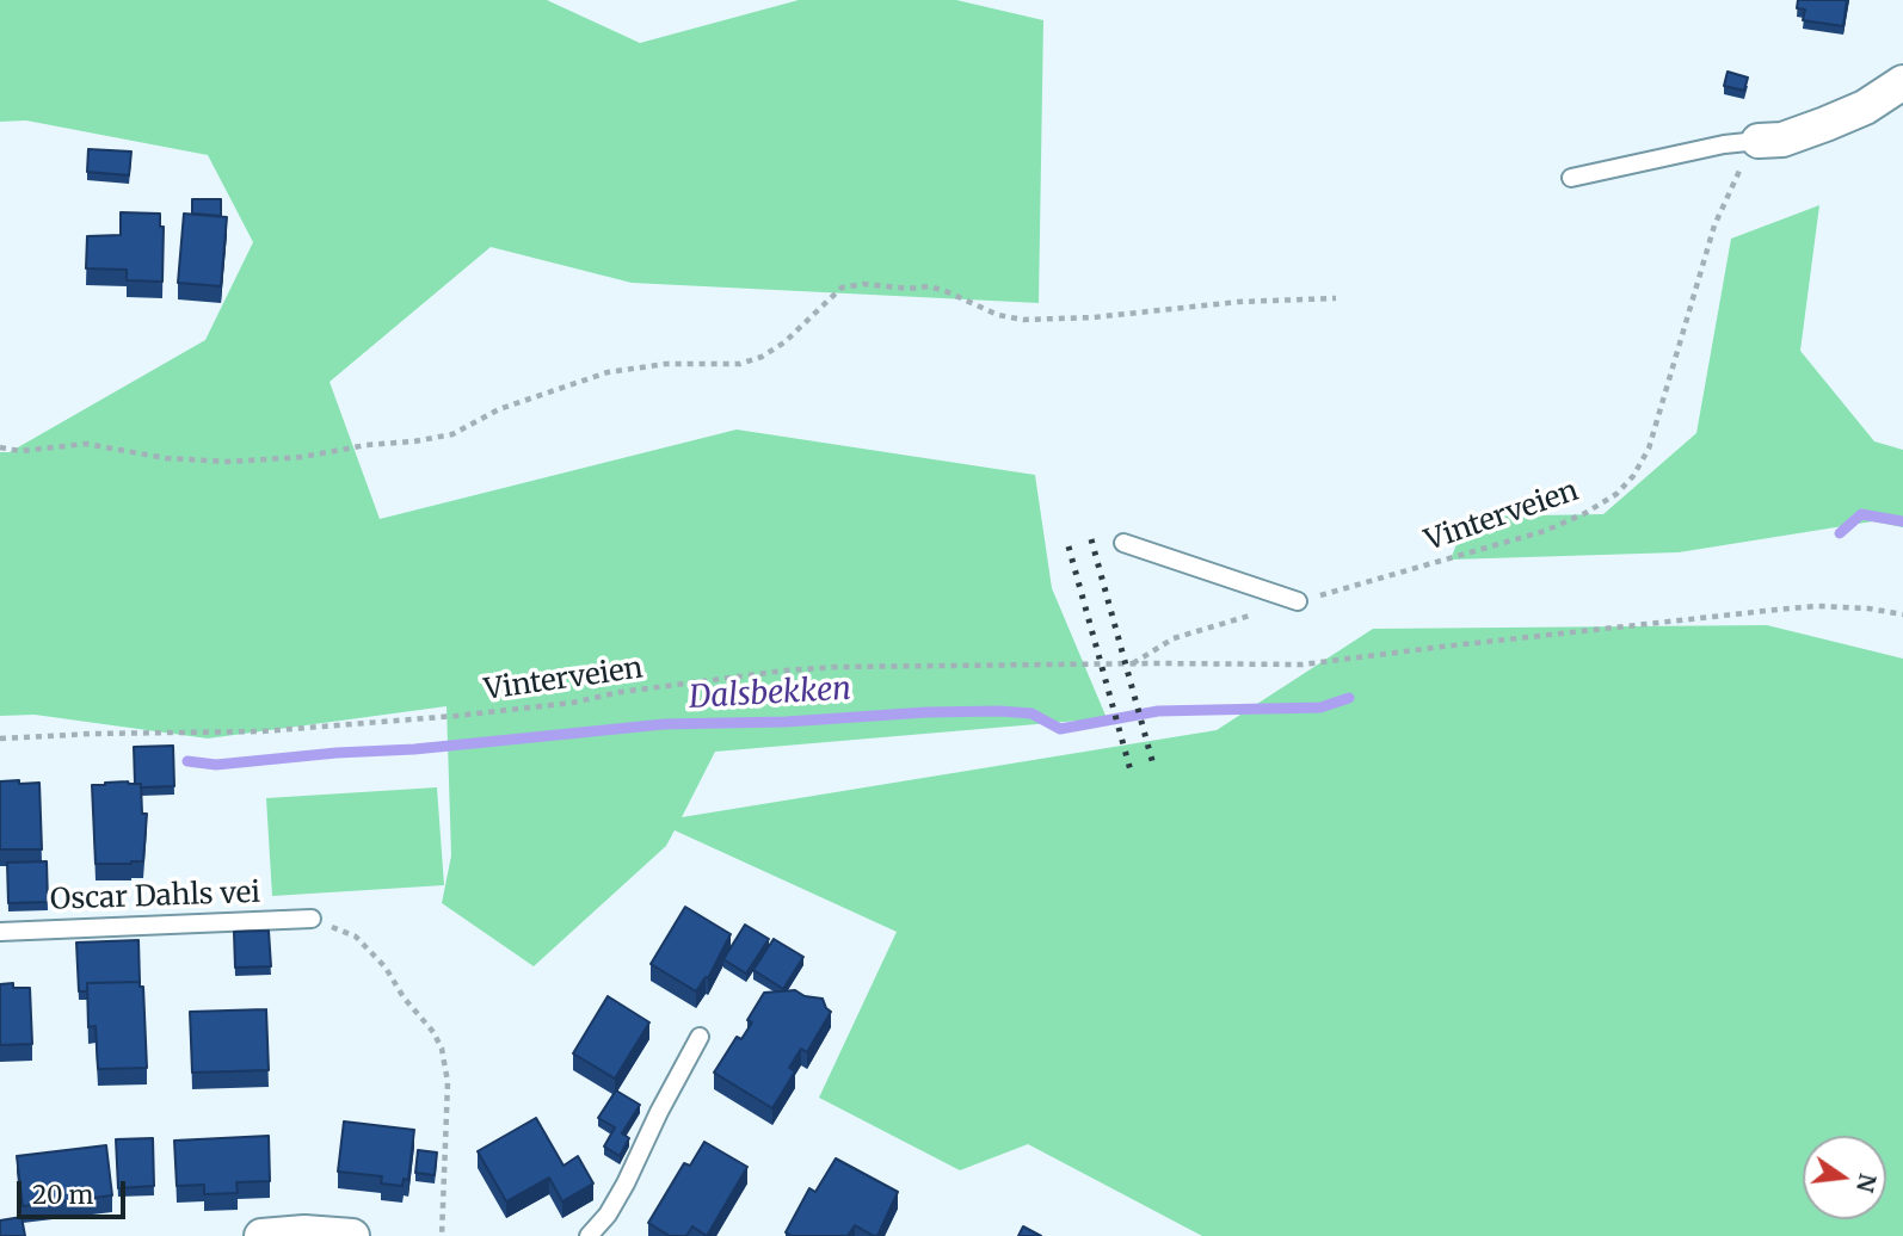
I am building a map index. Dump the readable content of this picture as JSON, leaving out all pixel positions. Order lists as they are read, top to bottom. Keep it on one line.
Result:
{"streets":{"lane":["Oscar Dahls vei"],"path":["Vinterveien"]},"water":["Dalsbekken"],"scale_bar":"20 m","north":"right"}
